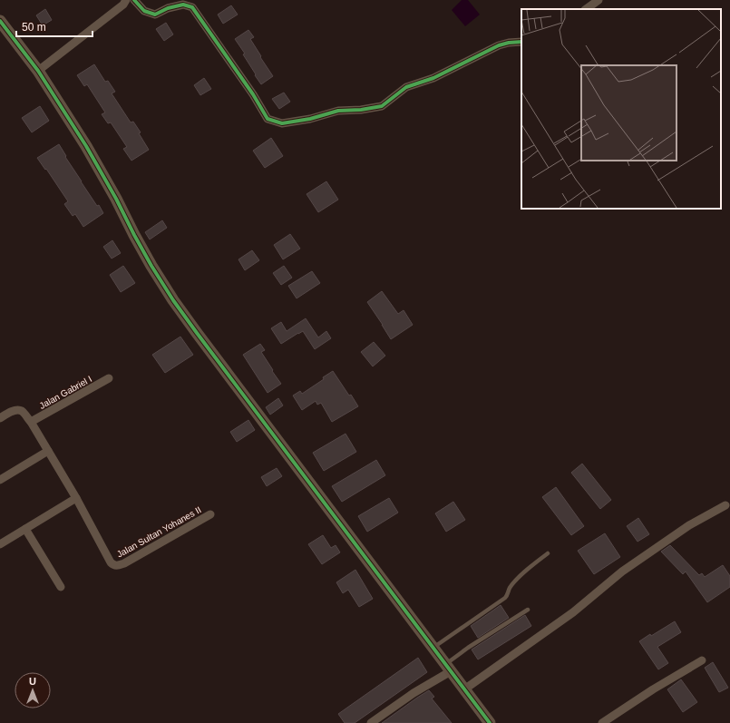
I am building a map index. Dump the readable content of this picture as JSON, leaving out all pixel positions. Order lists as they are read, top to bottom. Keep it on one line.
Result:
{"streets":{"street":["Jalan Gabriel I","Jalan Sultan Yohanes II"]},"scale_bar":"50 m","north":"top"}
